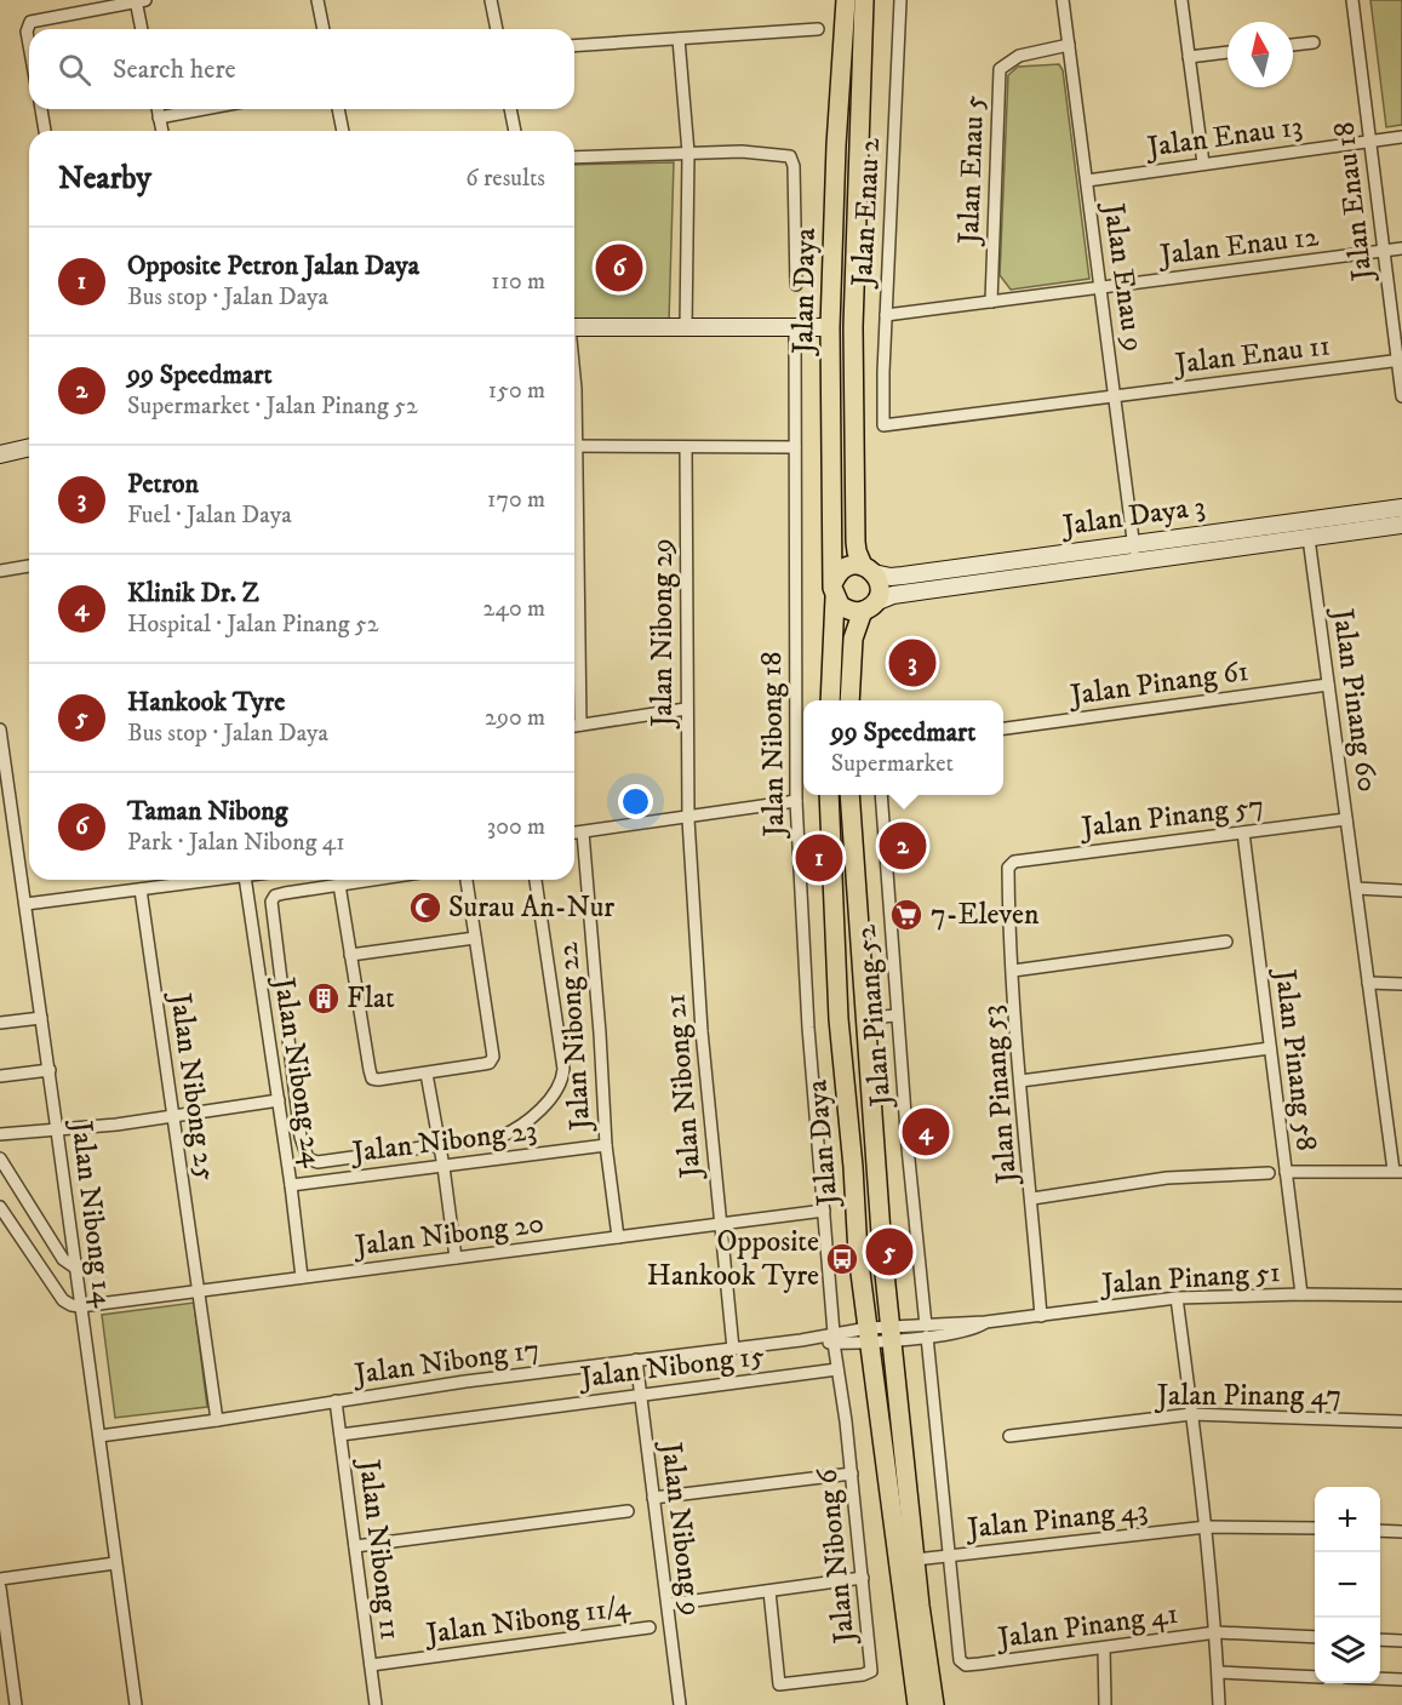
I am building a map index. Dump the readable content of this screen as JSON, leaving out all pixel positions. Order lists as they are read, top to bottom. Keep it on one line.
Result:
{"streets":{"main road":["Jalan Daya"],"street":["Jalan Enau 13","Jalan Enau 5","Jalan Enau 18","Jalan Enau 2","Jalan Enau 12","Jalan Enau 9","Jalan Enau 11","Jalan Daya 3","Jalan Nibong 29","Jalan Pinang 61","Jalan Pinang 60","Jalan Nibong 18","Jalan Pinang 57","Jalan Pinang 52","Jalan Nibong 22","Jalan Pinang 58","Jalan Nibong 24","Jalan Nibong 21","Jalan Nibong 25","Jalan Pinang 53","Jalan Nibong 23","Jalan Nibong 14","Jalan Nibong 20","Jalan Pinang 51","Jalan Nibong 17","Jalan Nibong 15","Jalan Pinang 47","Jalan Pinang 43","Jalan Nibong 9","Jalan Nibong 11","Jalan Nibong 6","Jalan Nibong 11/4","Jalan Pinang 41"]},"crossings":[["Jalan Enau 13","Jalan Enau 18"],["Jalan Enau 13","Jalan Enau 9"],["Jalan Enau 5","Jalan Enau 12"],["Jalan Enau 5","Jalan Enau 9"],["Jalan Enau 18","Jalan Enau 12"],["Jalan Enau 18","Jalan Enau 11"],["Jalan Enau 2","Jalan Enau 12"],["Jalan Enau 2","Jalan Enau 11"],["Jalan Enau 12","Jalan Enau 9"],["Jalan Enau 9","Jalan Enau 11"],["Jalan Enau 9","Jalan Daya 3"],["Jalan Daya","Jalan Daya 3"],["Jalan Daya","Jalan Pinang 51"],["Jalan Daya","Jalan Pinang 43"],["Jalan Daya 3","Jalan Pinang 60"],["Jalan Nibong 29","Jalan Nibong 21"],["Jalan Pinang 61","Jalan Pinang 60"],["Jalan Pinang 60","Jalan Pinang 57"],["Jalan Nibong 18","Jalan Nibong 20"],["Jalan Nibong 18","Jalan Pinang 51"],["Jalan Nibong 18","Jalan Nibong 17"],["Jalan Nibong 18","Jalan Nibong 6"],["Jalan Pinang 57","Jalan Pinang 58"],["Jalan Pinang 57","Jalan Pinang 53"],["Jalan Pinang 52","Jalan Pinang 51"],["Jalan Pinang 52","Jalan Pinang 43"],["Jalan Pinang 52","Jalan Pinang 41"],["Jalan Nibong 22","Jalan Nibong 23"],["Jalan Nibong 22","Jalan Nibong 20"],["Jalan Pinang 58","Jalan Pinang 51"],["Jalan Nibong 24","Jalan Nibong 23"],["Jalan Nibong 24","Jalan Nibong 20"],["Jalan Nibong 21","Jalan Nibong 20"],["Jalan Nibong 21","Jalan Nibong 17"],["Jalan Nibong 25","Jalan Nibong 20"],["Jalan Nibong 25","Jalan Nibong 17"],["Jalan Pinang 53","Jalan Pinang 51"],["Jalan Nibong 14","Jalan Nibong 20"],["Jalan Nibong 14","Jalan Nibong 17"],["Jalan Pinang 51","Jalan Nibong 17"],["Jalan Pinang 51","Jalan Nibong 6"],["Jalan Nibong 17","Jalan Nibong 9"],["Jalan Nibong 17","Jalan Nibong 11"],["Jalan Nibong 17","Jalan Nibong 6"],["Jalan Nibong 15","Jalan Nibong 9"],["Jalan Nibong 15","Jalan Nibong 11"],["Jalan Nibong 15","Jalan Nibong 6"],["Jalan Nibong 11","Jalan Nibong 11/4"]],"places":{"mosque":["Surau An-Nur"],"supermarket":["7-Eleven"],"building":["Flat"],"bus stop":["Opposite Hankook Tyre"]},"north":"top","page":{"search":"Search here","heading":["Nearby","6 results"],"list":[{"mark":"1","name":"Opposite Petron Jalan Daya","note":"Bus stop · Jalan Daya","value":"110 m"},{"mark":"2","name":"99 Speedmart","note":"Supermarket · Jalan Pinang 52","value":"150 m"},{"mark":"3","name":"Petron","note":"Fuel · Jalan Daya","value":"170 m"},{"mark":"4","name":"Klinik Dr. Z","note":"Hospital · Jalan Pinang 52","value":"240 m"},{"mark":"5","name":"Hankook Tyre","note":"Bus stop · Jalan Daya","value":"290 m"},{"mark":"6","name":"Taman Nibong","note":"Park · Jalan Nibong 41","value":"300 m"}],"pins":["6","3","2","1","4","5"],"popup":["99 Speedmart","Supermarket"],"map_buttons":["+","−"]}}
